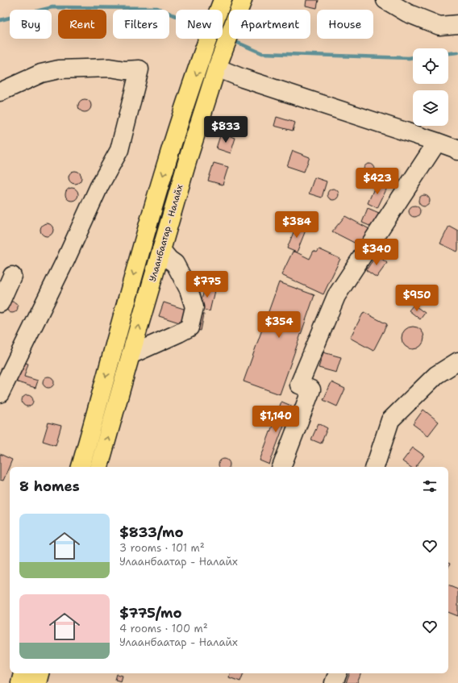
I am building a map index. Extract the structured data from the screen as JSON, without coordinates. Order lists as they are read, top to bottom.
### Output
{
  "streets": {
    "highway": ["Улаанбаатар - Налайх"]
  },
  "page": {
    "chip": [
      "Buy",
      "Rent",
      "Filters",
      "New",
      "Apartment",
      "House"
    ],
    "price": [
      "$833",
      "$423",
      "$384",
      "$340",
      "$775",
      "$950",
      "$354",
      "$1,140"
    ],
    "heading": "8 homes",
    "list": [
      {
        "name": "$833/mo",
        "note": "3 rooms · 101 m² · Улаанбаатар - Налайх"
      },
      {
        "name": "$775/mo",
        "note": "4 rooms · 100 m² · Улаанбаатар - Налайх"
      }
    ]
  }
}
